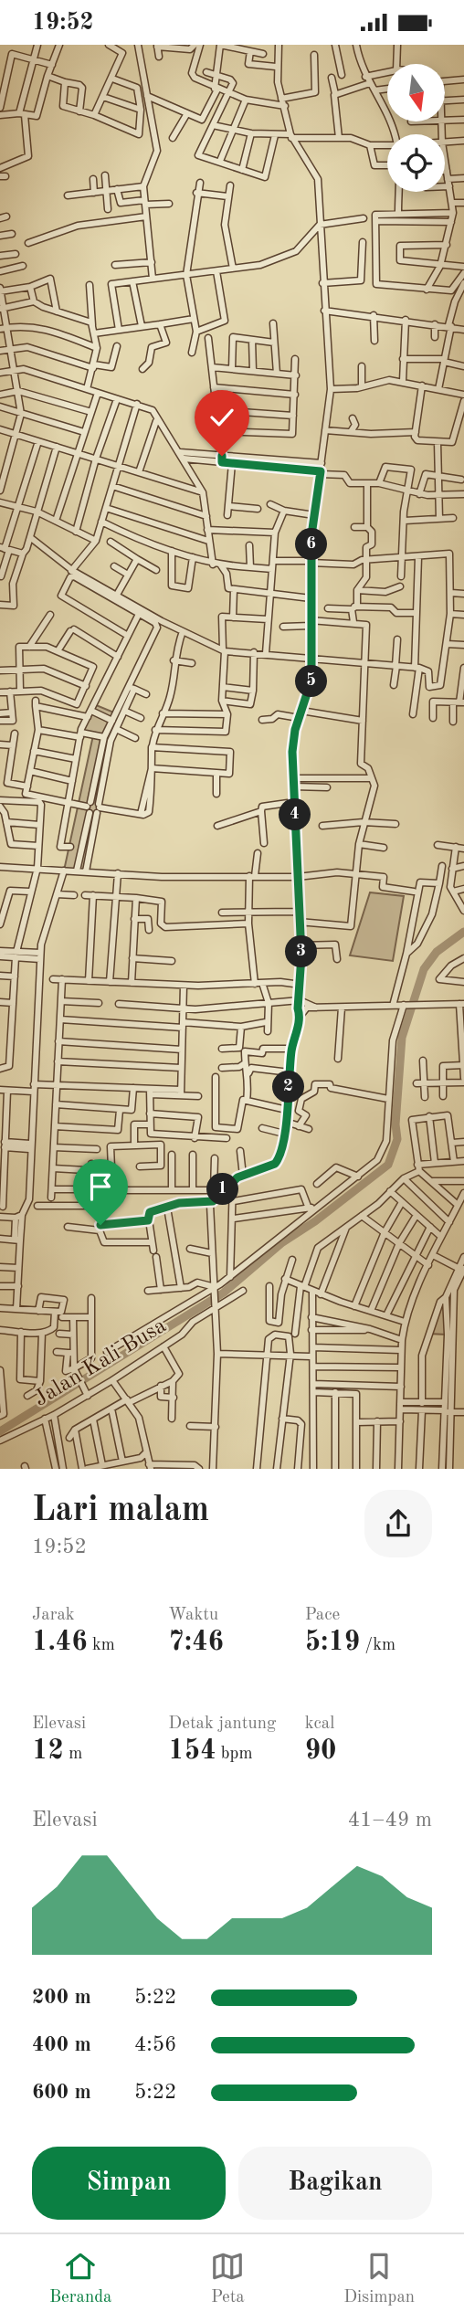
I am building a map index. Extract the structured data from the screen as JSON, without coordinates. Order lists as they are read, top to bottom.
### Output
{
  "streets": {
    "street": ["Jalan Kali Busa"]
  },
  "north": "bottom",
  "page": {
    "status": "19:52",
    "pins": [
      "6",
      "5",
      "4",
      "3",
      "2",
      "1"
    ],
    "heading": ["Lari malam", "19:52"],
    "stats": [
      ["Jarak", "1.46 km"],
      ["Waktu", "7:46"],
      ["Pace", "5:19 /km"],
      ["Elevasi", "12 m"],
      ["Detak jantung", "154 bpm"],
      ["kcal", "90"]
    ],
    "chart": ["Elevasi", "41–49 m"],
    "list": [
      {
        "name": "200 m",
        "note": "5:22"
      },
      {
        "name": "400 m",
        "note": "4:56"
      },
      {
        "name": "600 m",
        "note": "5:22"
      }
    ],
    "buttons": ["Simpan", "Bagikan"],
    "tabs": ["Beranda", "Peta", "Disimpan"]
  }
}
